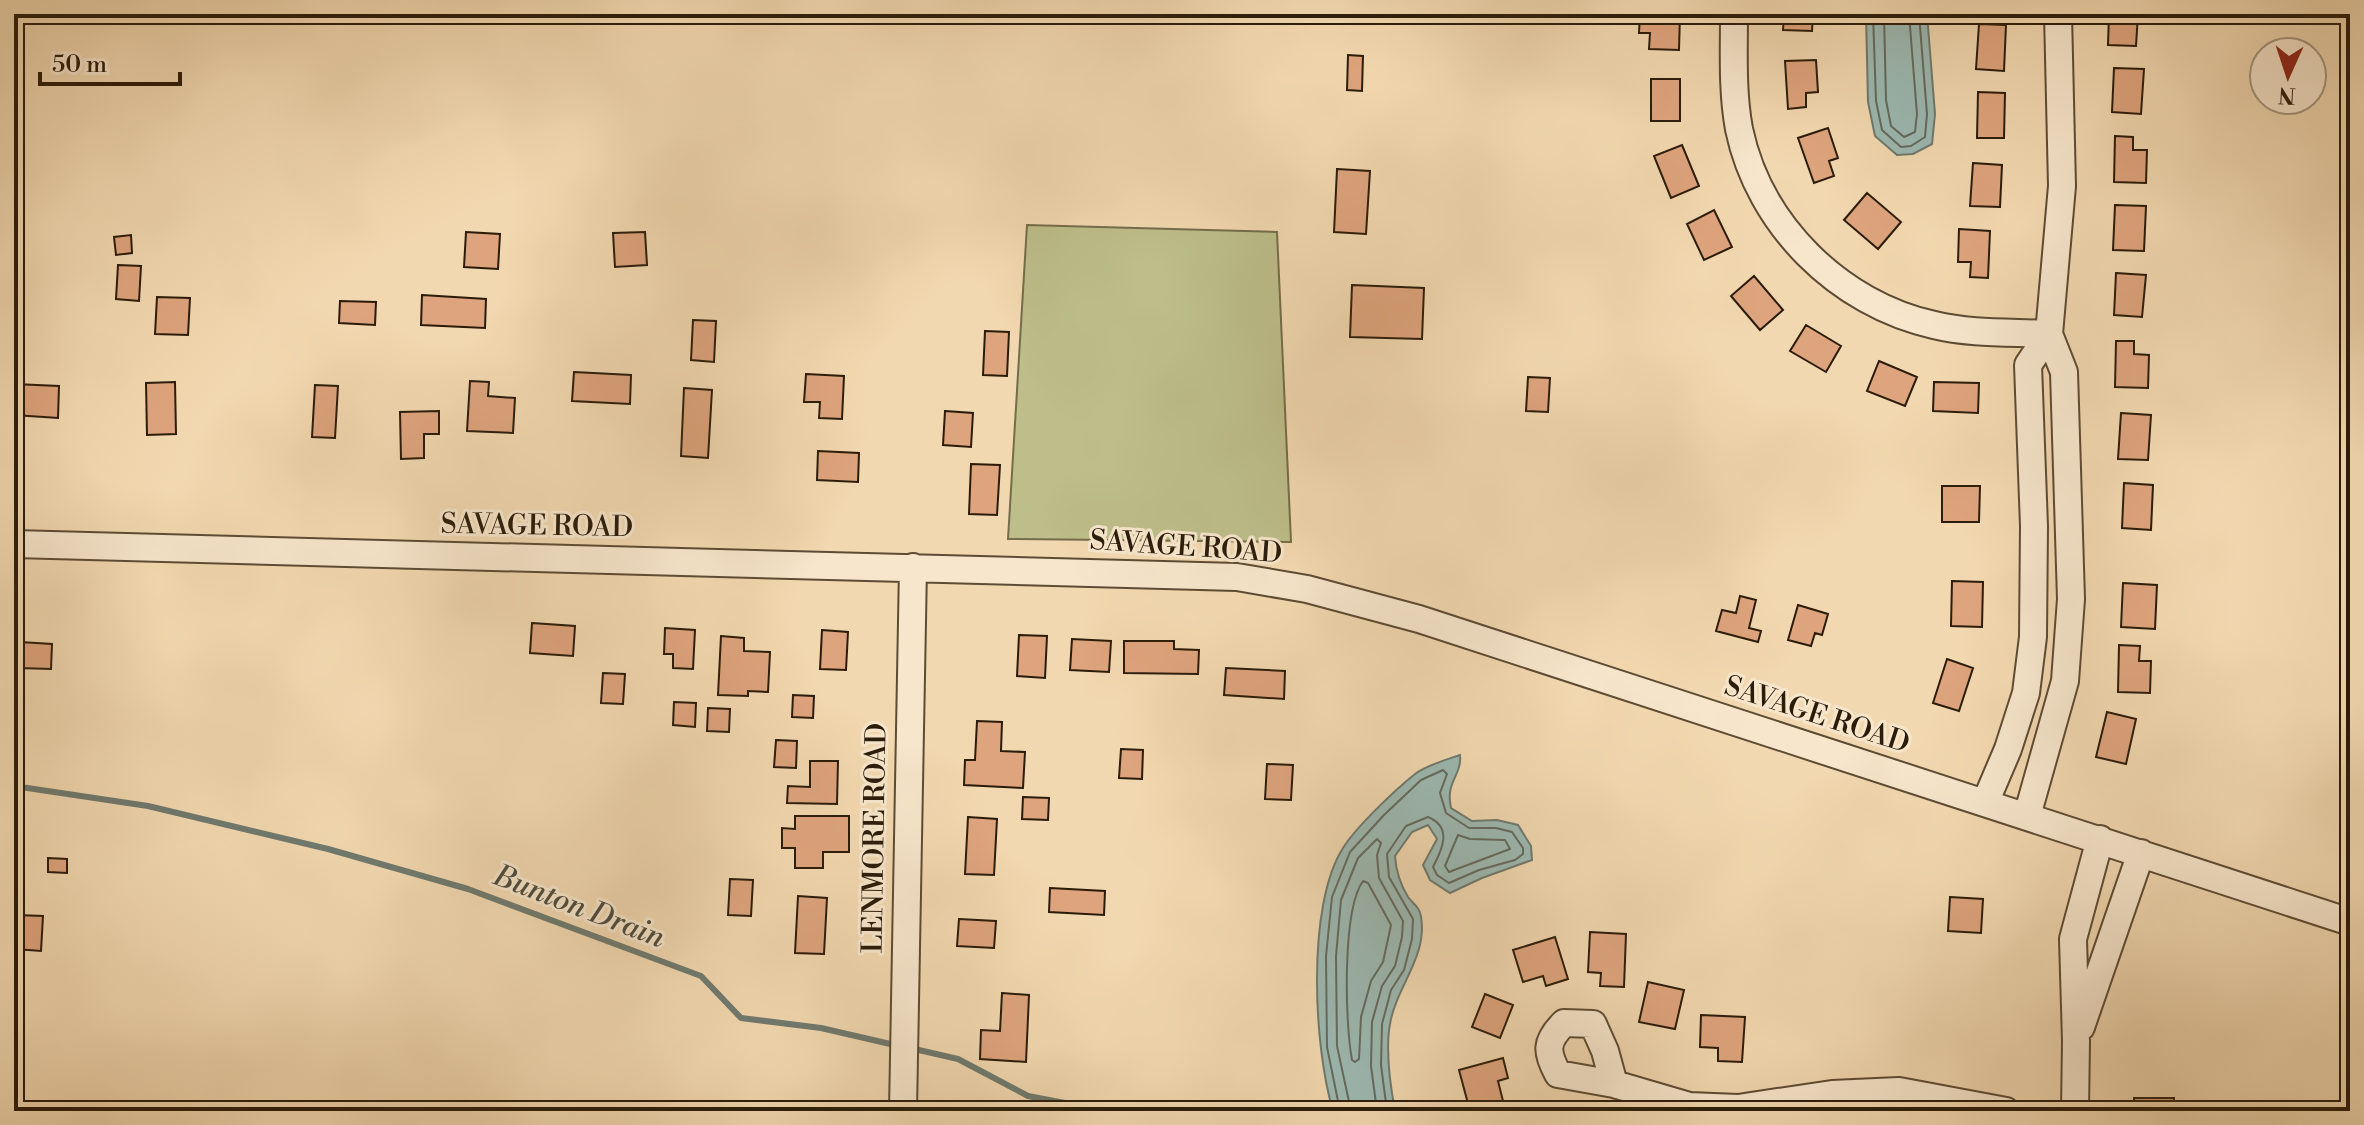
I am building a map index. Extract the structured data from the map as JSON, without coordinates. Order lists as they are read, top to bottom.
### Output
{
  "streets": {
    "street": ["SAVAGE ROAD", "LENMORE ROAD"]
  },
  "crossings": [
    ["SAVAGE ROAD", "LENMORE ROAD"]
  ],
  "water": ["Bunton Drain"],
  "scale_bar": "50 m",
  "north": "bottom"
}
